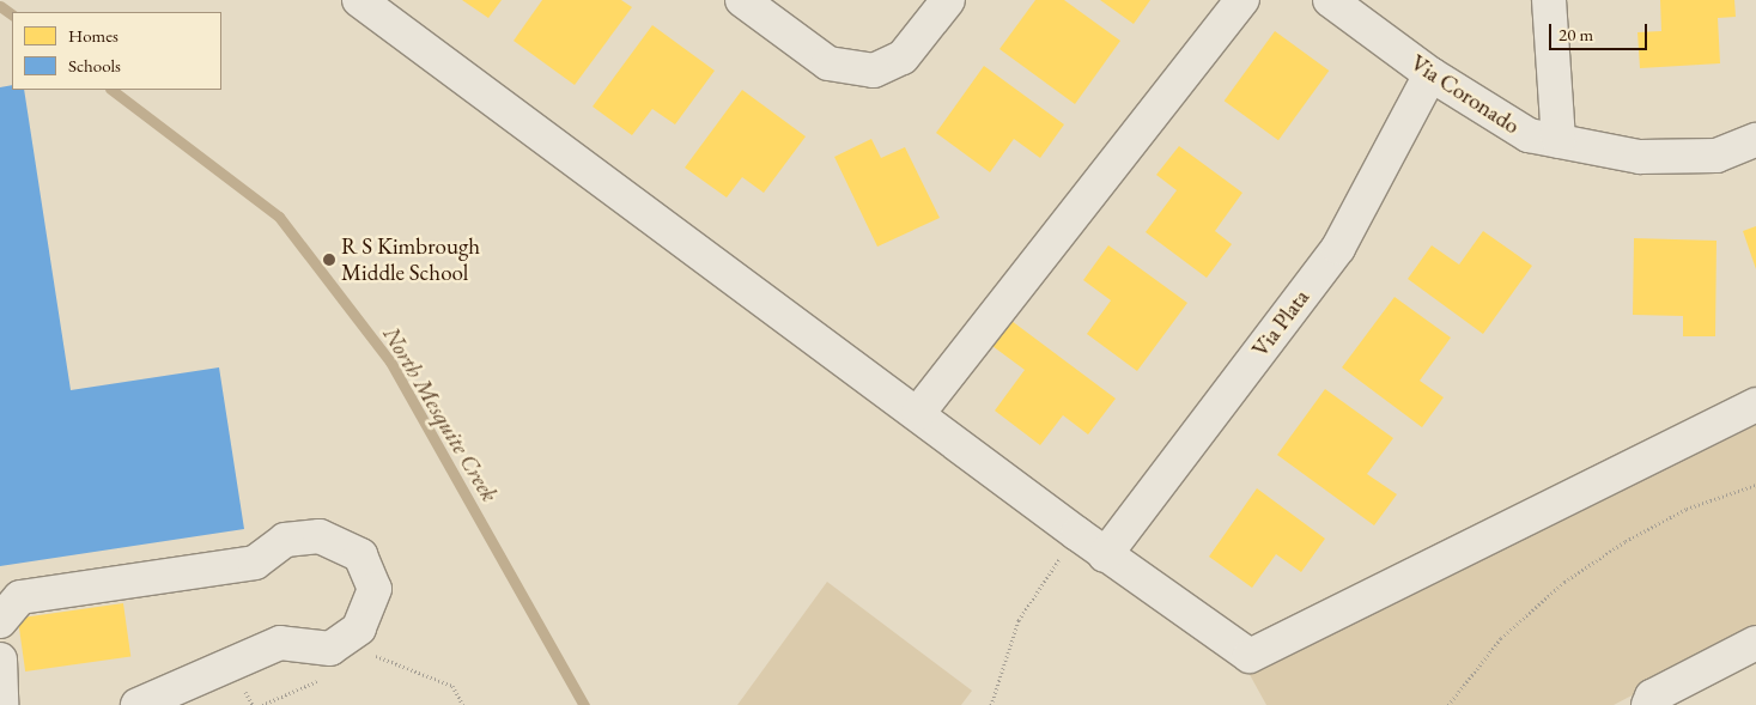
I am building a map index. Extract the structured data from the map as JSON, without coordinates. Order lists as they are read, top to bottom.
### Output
{
  "streets": {
    "street": ["Via Coronado", "Via Plata"]
  },
  "crossings": [
    ["Via Coronado", "Via Plata"]
  ],
  "water": ["North Mesquite Creek"],
  "places": ["R S Kimbrough Middle School"],
  "legend": ["Homes", "Schools"],
  "scale_bar": "20 m"
}
